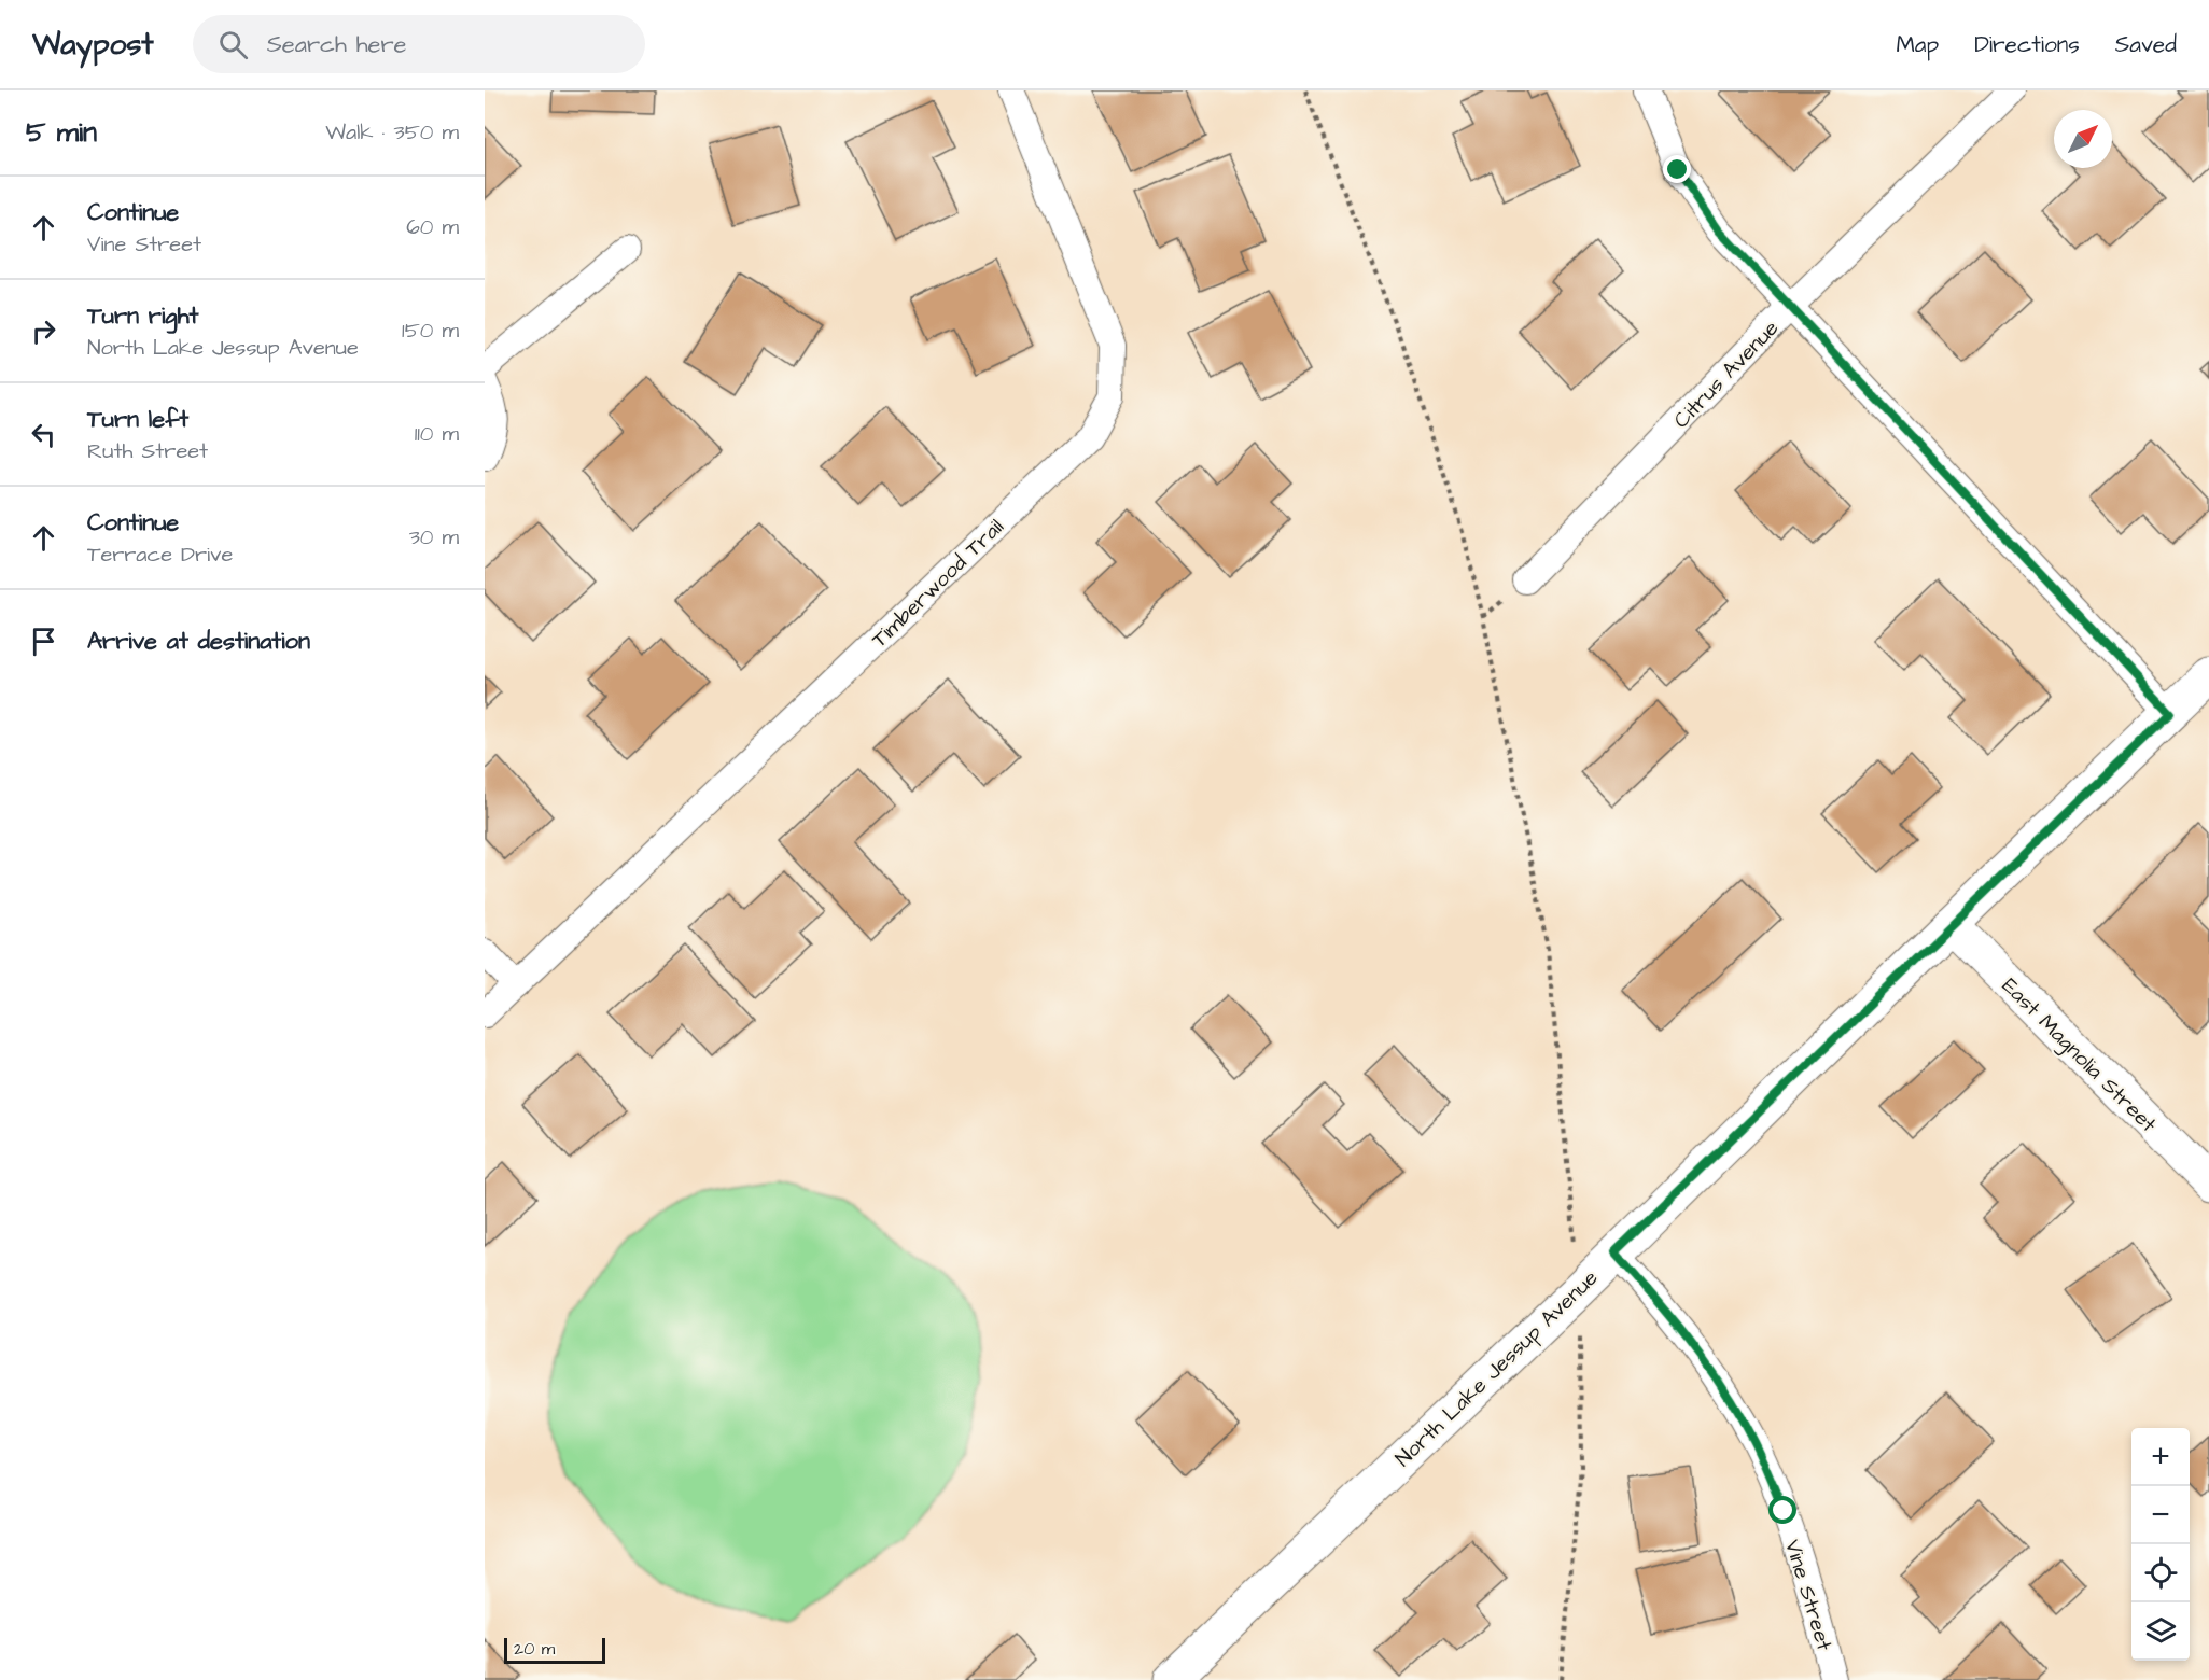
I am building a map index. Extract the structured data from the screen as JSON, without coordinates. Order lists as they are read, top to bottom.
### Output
{
  "streets": {
    "street": [
      "Citrus Avenue",
      "Timberwood Trail",
      "East Magnolia Street",
      "North Lake Jessup Avenue",
      "Vine Street"
    ]
  },
  "crossings": [
    ["East Magnolia Street", "North Lake Jessup Avenue"],
    ["North Lake Jessup Avenue", "Vine Street"]
  ],
  "scale_bar": "20 m",
  "north": "top right",
  "page": {
    "header": "Waypost",
    "search": "Search here",
    "nav": ["Map", "Directions", "Saved"],
    "heading": ["5 min", "Walk · 350 m"],
    "list": [
      ["Continue", "Vine Street", "60 m"],
      ["Turn right", "North Lake Jessup Avenue", "150 m"],
      ["Turn left", "Ruth Street", "110 m"],
      ["Continue", "Terrace Drive", "30 m"],
      "Arrive at destination"
    ],
    "map_buttons": ["+", "−"],
    "scale": "20 m"
  }
}
